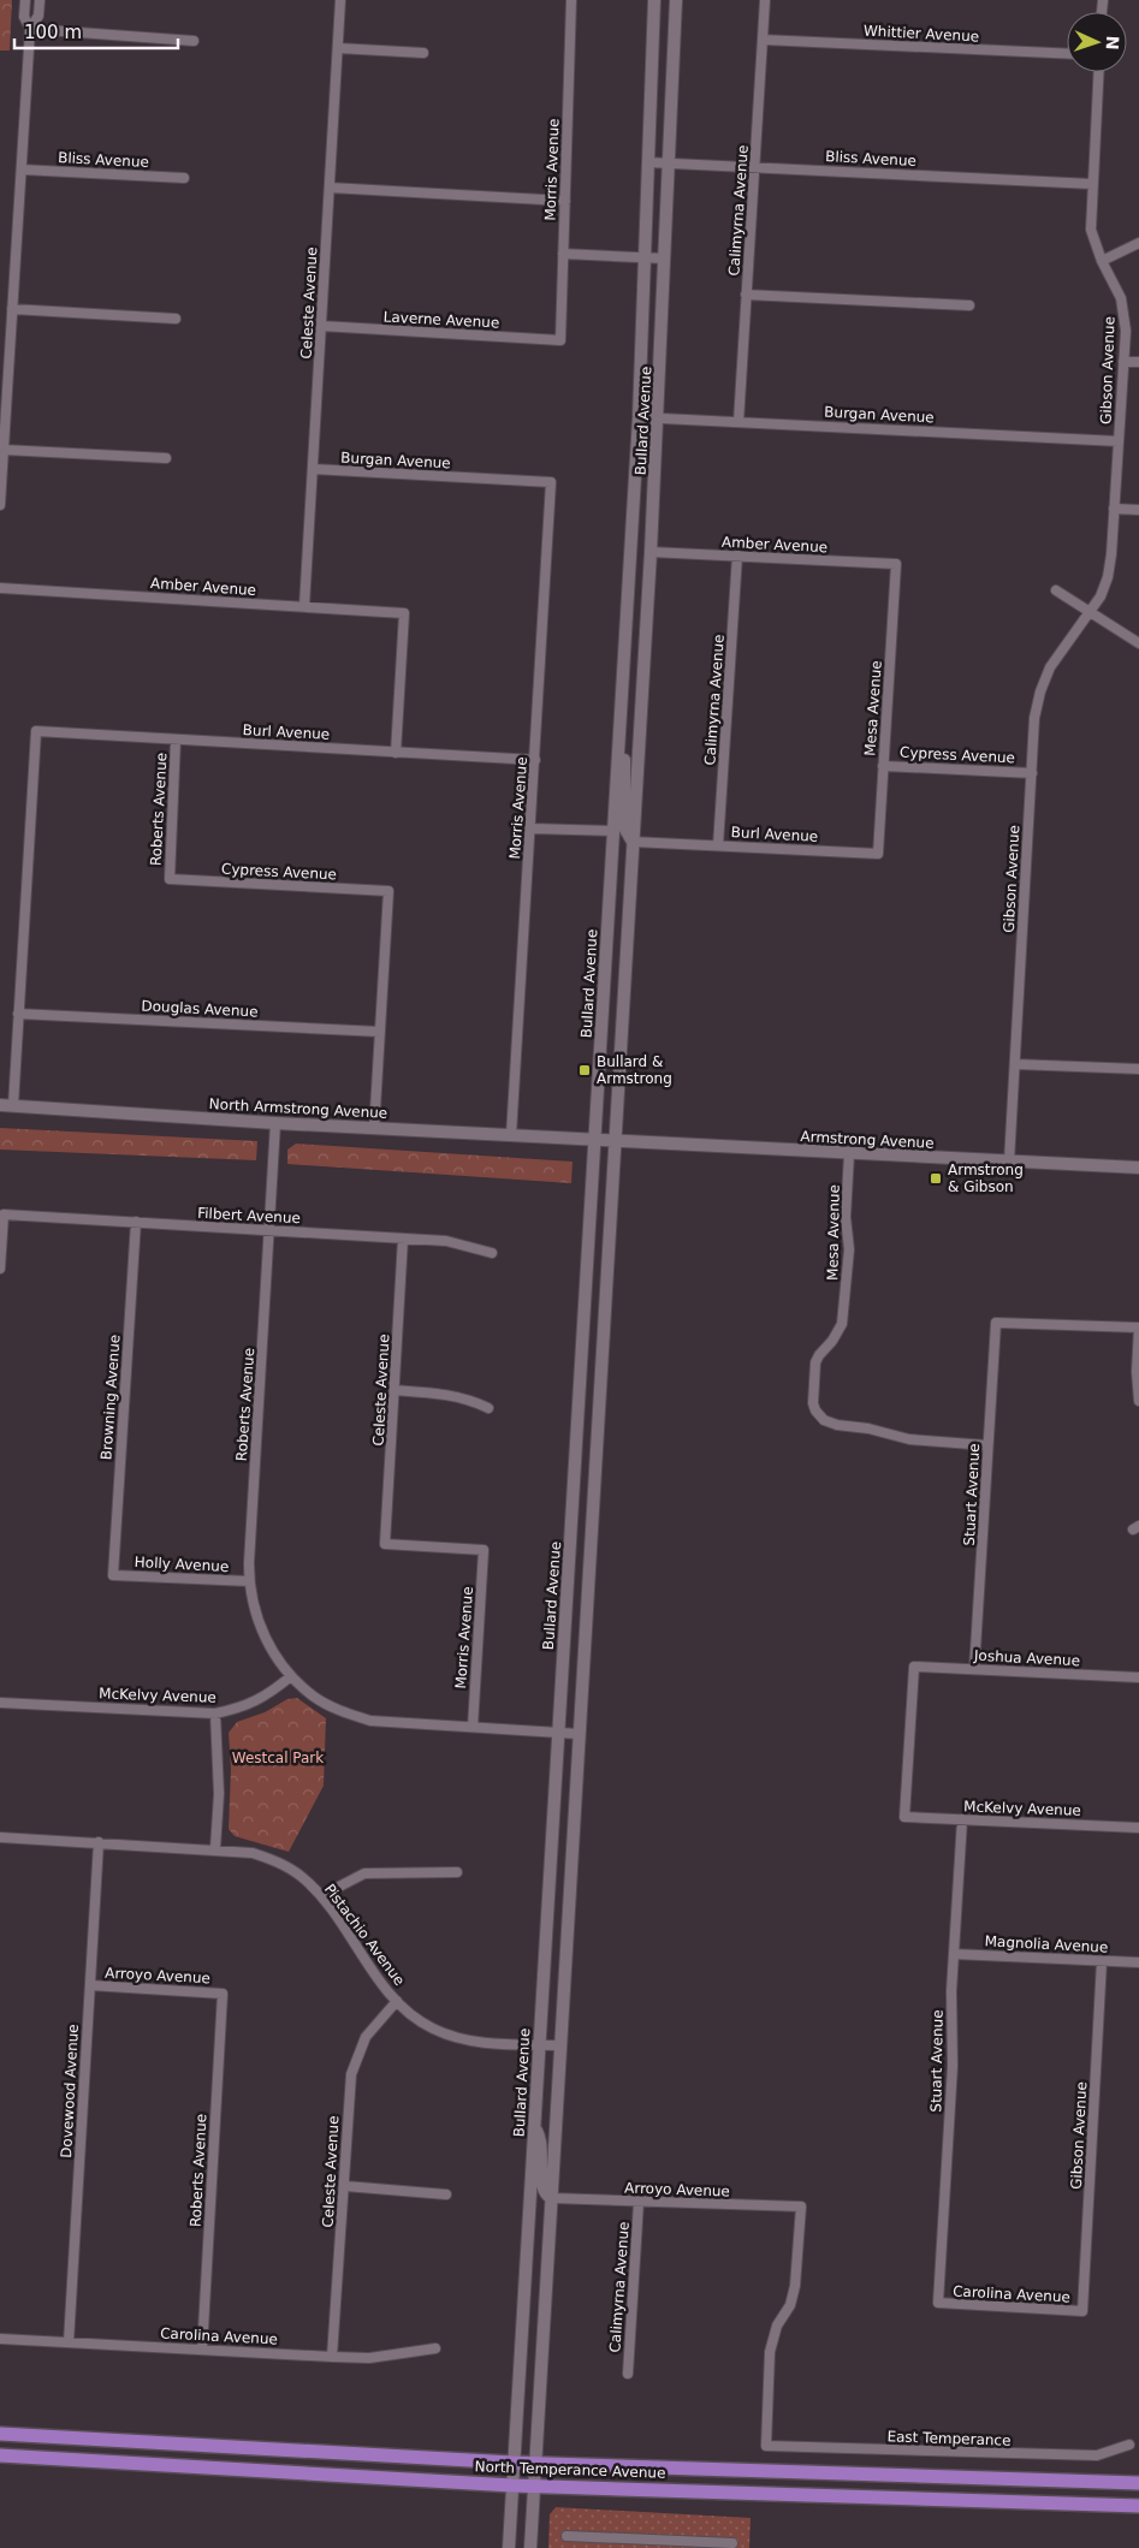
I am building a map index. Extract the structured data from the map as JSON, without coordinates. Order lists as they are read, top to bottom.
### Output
{
  "streets": {
    "main road": [
      "Bullard Avenue",
      "North Armstrong Avenue",
      "Armstrong Avenue",
      "North Temperance Avenue"
    ],
    "street": [
      "Whittier Avenue",
      "Bliss Avenue",
      "Morris Avenue",
      "Calimyrna Avenue",
      "Celeste Avenue",
      "Laverne Avenue",
      "Gibson Avenue",
      "Burgan Avenue",
      "Amber Avenue",
      "Mesa Avenue",
      "Burl Avenue",
      "Cypress Avenue",
      "Roberts Avenue",
      "Douglas Avenue",
      "Filbert Avenue",
      "Browning Avenue",
      "Stuart Avenue",
      "Holly Avenue",
      "Joshua Avenue",
      "McKelvy Avenue",
      "Pistachio Avenue",
      "Magnolia Avenue",
      "Arroyo Avenue",
      "Dovewood Avenue",
      "Carolina Avenue",
      "East Temperance"
    ]
  },
  "crossings": [
    ["Whittier Avenue", "Calimyrna Avenue"],
    ["Bliss Avenue", "Calimyrna Avenue"],
    ["Bliss Avenue", "Gibson Avenue"],
    ["Bliss Avenue", "Bullard Avenue"],
    ["Morris Avenue", "Celeste Avenue"],
    ["Morris Avenue", "Laverne Avenue"],
    ["Morris Avenue", "Burgan Avenue"],
    ["Morris Avenue", "Burl Avenue"],
    ["Morris Avenue", "North Armstrong Avenue"],
    ["Calimyrna Avenue", "Burgan Avenue"],
    ["Calimyrna Avenue", "Amber Avenue"],
    ["Calimyrna Avenue", "Burl Avenue"],
    ["Calimyrna Avenue", "Arroyo Avenue"],
    ["Celeste Avenue", "Laverne Avenue"],
    ["Celeste Avenue", "Burgan Avenue"],
    ["Celeste Avenue", "Amber Avenue"],
    ["Celeste Avenue", "Filbert Avenue"],
    ["Celeste Avenue", "Pistachio Avenue"],
    ["Celeste Avenue", "Carolina Avenue"],
    ["Gibson Avenue", "Burgan Avenue"],
    ["Gibson Avenue", "Cypress Avenue"],
    ["Gibson Avenue", "Armstrong Avenue"],
    ["Gibson Avenue", "Magnolia Avenue"],
    ["Gibson Avenue", "Carolina Avenue"],
    ["Burgan Avenue", "Bullard Avenue"],
    ["Bullard Avenue", "Amber Avenue"],
    ["Bullard Avenue", "Burl Avenue"],
    ["Bullard Avenue", "North Armstrong Avenue"],
    ["Bullard Avenue", "Armstrong Avenue"],
    ["Bullard Avenue", "Pistachio Avenue"],
    ["Bullard Avenue", "Arroyo Avenue"],
    ["Bullard Avenue", "North Temperance Avenue"],
    ["Amber Avenue", "Mesa Avenue"],
    ["Amber Avenue", "Burl Avenue"],
    ["Mesa Avenue", "Burl Avenue"],
    ["Mesa Avenue", "Cypress Avenue"],
    ["Mesa Avenue", "Armstrong Avenue"],
    ["Mesa Avenue", "Stuart Avenue"],
    ["Burl Avenue", "Roberts Avenue"],
    ["Burl Avenue", "Douglas Avenue"],
    ["Cypress Avenue", "Roberts Avenue"],
    ["Cypress Avenue", "Douglas Avenue"],
    ["Roberts Avenue", "North Armstrong Avenue"],
    ["Roberts Avenue", "Filbert Avenue"],
    ["Roberts Avenue", "Holly Avenue"],
    ["Roberts Avenue", "McKelvy Avenue"],
    ["Roberts Avenue", "Arroyo Avenue"],
    ["Roberts Avenue", "Carolina Avenue"],
    ["North Armstrong Avenue", "Armstrong Avenue"],
    ["Filbert Avenue", "Browning Avenue"],
    ["Browning Avenue", "Holly Avenue"],
    ["Stuart Avenue", "Joshua Avenue"],
    ["Stuart Avenue", "McKelvy Avenue"],
    ["Stuart Avenue", "Magnolia Avenue"],
    ["Stuart Avenue", "Carolina Avenue"],
    ["Joshua Avenue", "McKelvy Avenue"],
    ["Pistachio Avenue", "Dovewood Avenue"],
    ["Arroyo Avenue", "Dovewood Avenue"],
    ["Arroyo Avenue", "East Temperance"],
    ["Dovewood Avenue", "Carolina Avenue"]
  ],
  "parks": ["Westcal Park"],
  "places": {
    "transit": ["Bullard & Armstrong", "Armstrong & Gibson"]
  },
  "scale_bar": "100 m",
  "north": "right"
}
